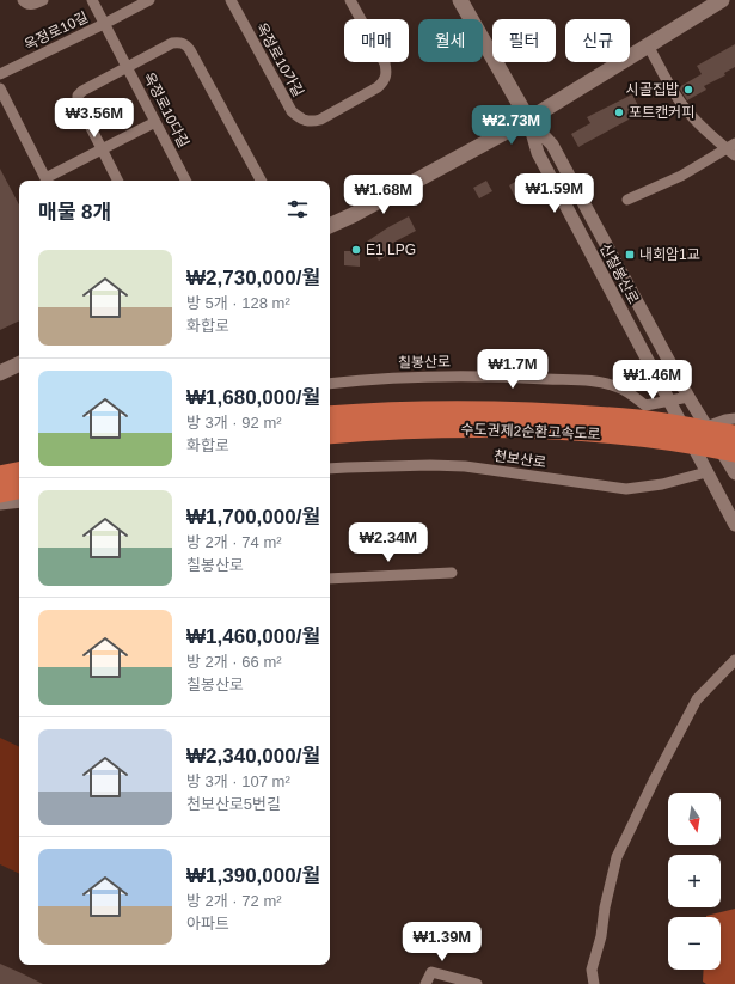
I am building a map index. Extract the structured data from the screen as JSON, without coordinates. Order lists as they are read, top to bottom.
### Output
{
  "streets": {
    "highway": ["수도권제2순환고속도로"],
    "street": [
      "옥정로10길",
      "옥정로10가길",
      "옥정로10다길",
      "신칠봉산로",
      "칠봉산로",
      "천보산로"
    ]
  },
  "crossings": [
    ["옥정로10길", "옥정로10다길"],
    ["신칠봉산로", "칠봉산로"],
    ["신칠봉산로", "천보산로"]
  ],
  "places": {
    "other": ["시골집밥", "포트캔커피", "E1 LPG"],
    "transit": ["내회암1교"]
  },
  "north": "bottom",
  "page": {
    "chip": [
      "매매",
      "월세",
      "필터",
      "신규"
    ],
    "price": [
      "₩3.56M",
      "₩2.73M",
      "₩1.59M",
      "₩1.68M",
      "₩1.7M",
      "₩1.46M",
      "₩2.34M",
      "₩1.39M"
    ],
    "heading": "매물 8개",
    "list": [
      {
        "name": "₩2,730,000/월",
        "note": "방 5개 · 128 m² · 화합로"
      },
      {
        "name": "₩1,680,000/월",
        "note": "방 3개 · 92 m² · 화합로"
      },
      {
        "name": "₩1,700,000/월",
        "note": "방 2개 · 74 m² · 칠봉산로"
      },
      {
        "name": "₩1,460,000/월",
        "note": "방 2개 · 66 m² · 칠봉산로"
      },
      {
        "name": "₩2,340,000/월",
        "note": "방 3개 · 107 m² · 천보산로5번길"
      },
      {
        "name": "₩1,390,000/월",
        "note": "방 2개 · 72 m² · 아파트"
      }
    ],
    "map_buttons": ["+", "−"]
  }
}
